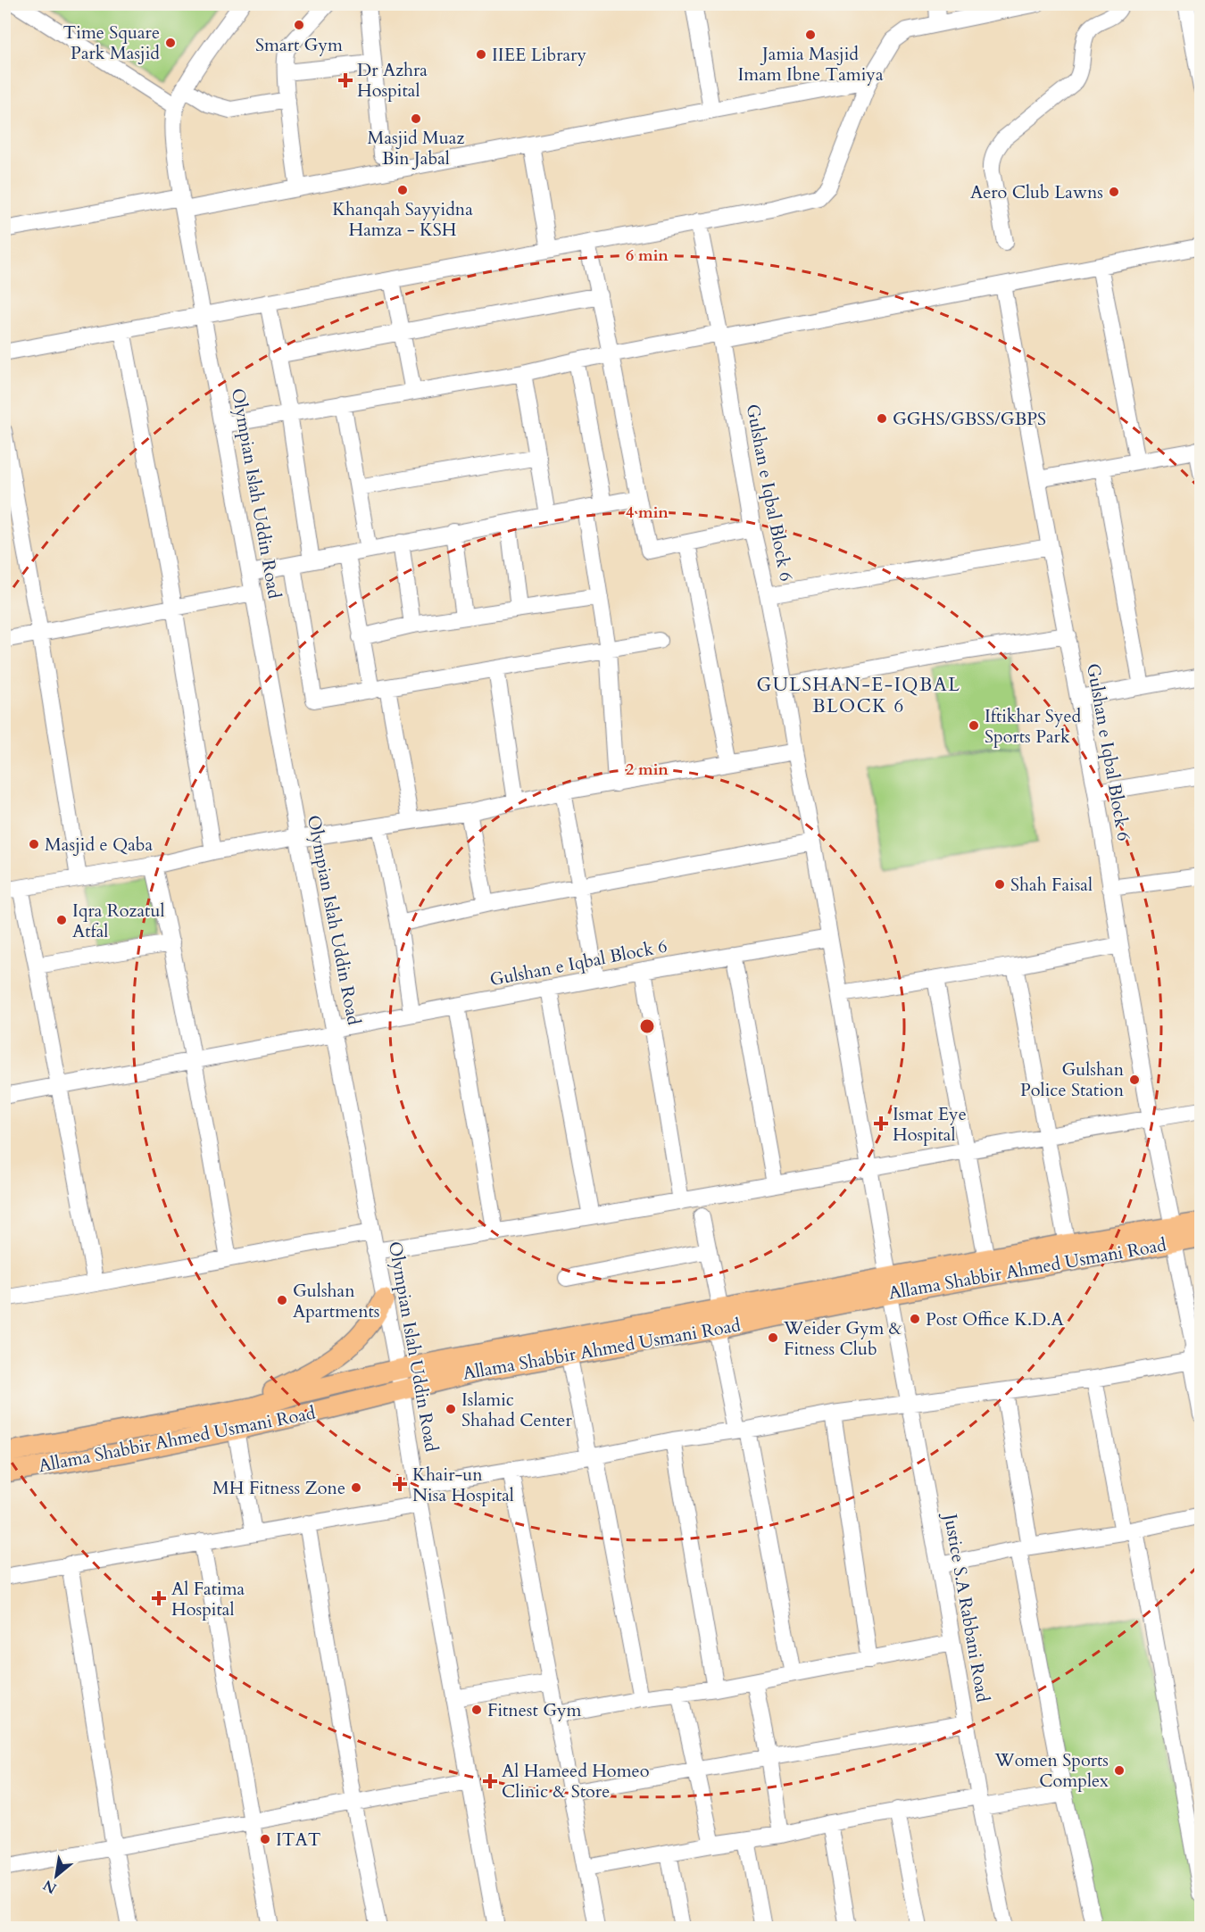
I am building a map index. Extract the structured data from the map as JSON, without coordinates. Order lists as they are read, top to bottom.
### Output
{
  "streets": {
    "main road": ["Allama Shabbir Ahmed Usmani Road"],
    "street": ["Gulshan e Iqbal Block 6", "Olympian Islah Uddin Road", "Justice S.A Rabbani Road"]
  },
  "crossings": [
    ["Gulshan e Iqbal Block 6", "Olympian Islah Uddin Road"],
    ["Gulshan e Iqbal Block 6", "Allama Shabbir Ahmed Usmani Road"],
    ["Gulshan e Iqbal Block 6", "Justice S.A Rabbani Road"],
    ["Olympian Islah Uddin Road", "Allama Shabbir Ahmed Usmani Road"],
    ["Allama Shabbir Ahmed Usmani Road", "Justice S.A Rabbani Road"]
  ],
  "districts": ["GULSHAN-E-IQBAL BLOCK 6"],
  "places": {
    "other": [
      "Smart Gym",
      "Jamia Masjid Imam Ibne Tamiya",
      "Time Square Park Masjid",
      "IIEE Library",
      "Masjid Muaz Bin Jabal",
      "Khanqah Sayyidna Hamza - KSH",
      "Aero Club Lawns",
      "GGHS/GBSS/GBPS",
      "Iftikhar Syed Sports Park",
      "Masjid e Qaba",
      "Shah Faisal",
      "Iqra Rozatul Atfal",
      "Gulshan Police Station",
      "Gulshan Apartments",
      "Post Office K.D.A",
      "Weider Gym & Fitness Club",
      "Islamic Shahad Center",
      "MH Fitness Zone",
      "Fitnest Gym",
      "Women Sports Complex",
      "ITAT"
    ],
    "health": [
      "Dr Azhra Hospital",
      "Ismat Eye Hospital",
      "Khair-un Nisa Hospital",
      "Al Fatima Hospital",
      "Al Hameed Homeo Clinic & Store"
    ]
  },
  "north": "bottom left",
  "rings": ["6 min", "4 min", "2 min"]
}
